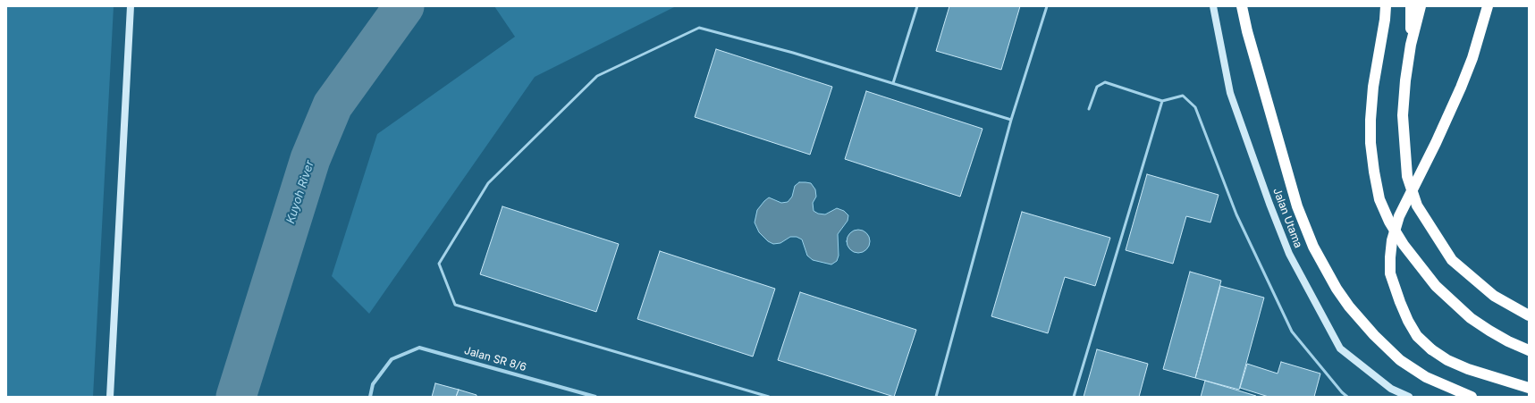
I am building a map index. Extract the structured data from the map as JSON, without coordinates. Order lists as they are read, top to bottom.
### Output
{
  "streets": {
    "street": ["Jalan Utama", "Jalan SR 8/6"]
  },
  "water": ["Kuyoh River"]
}
